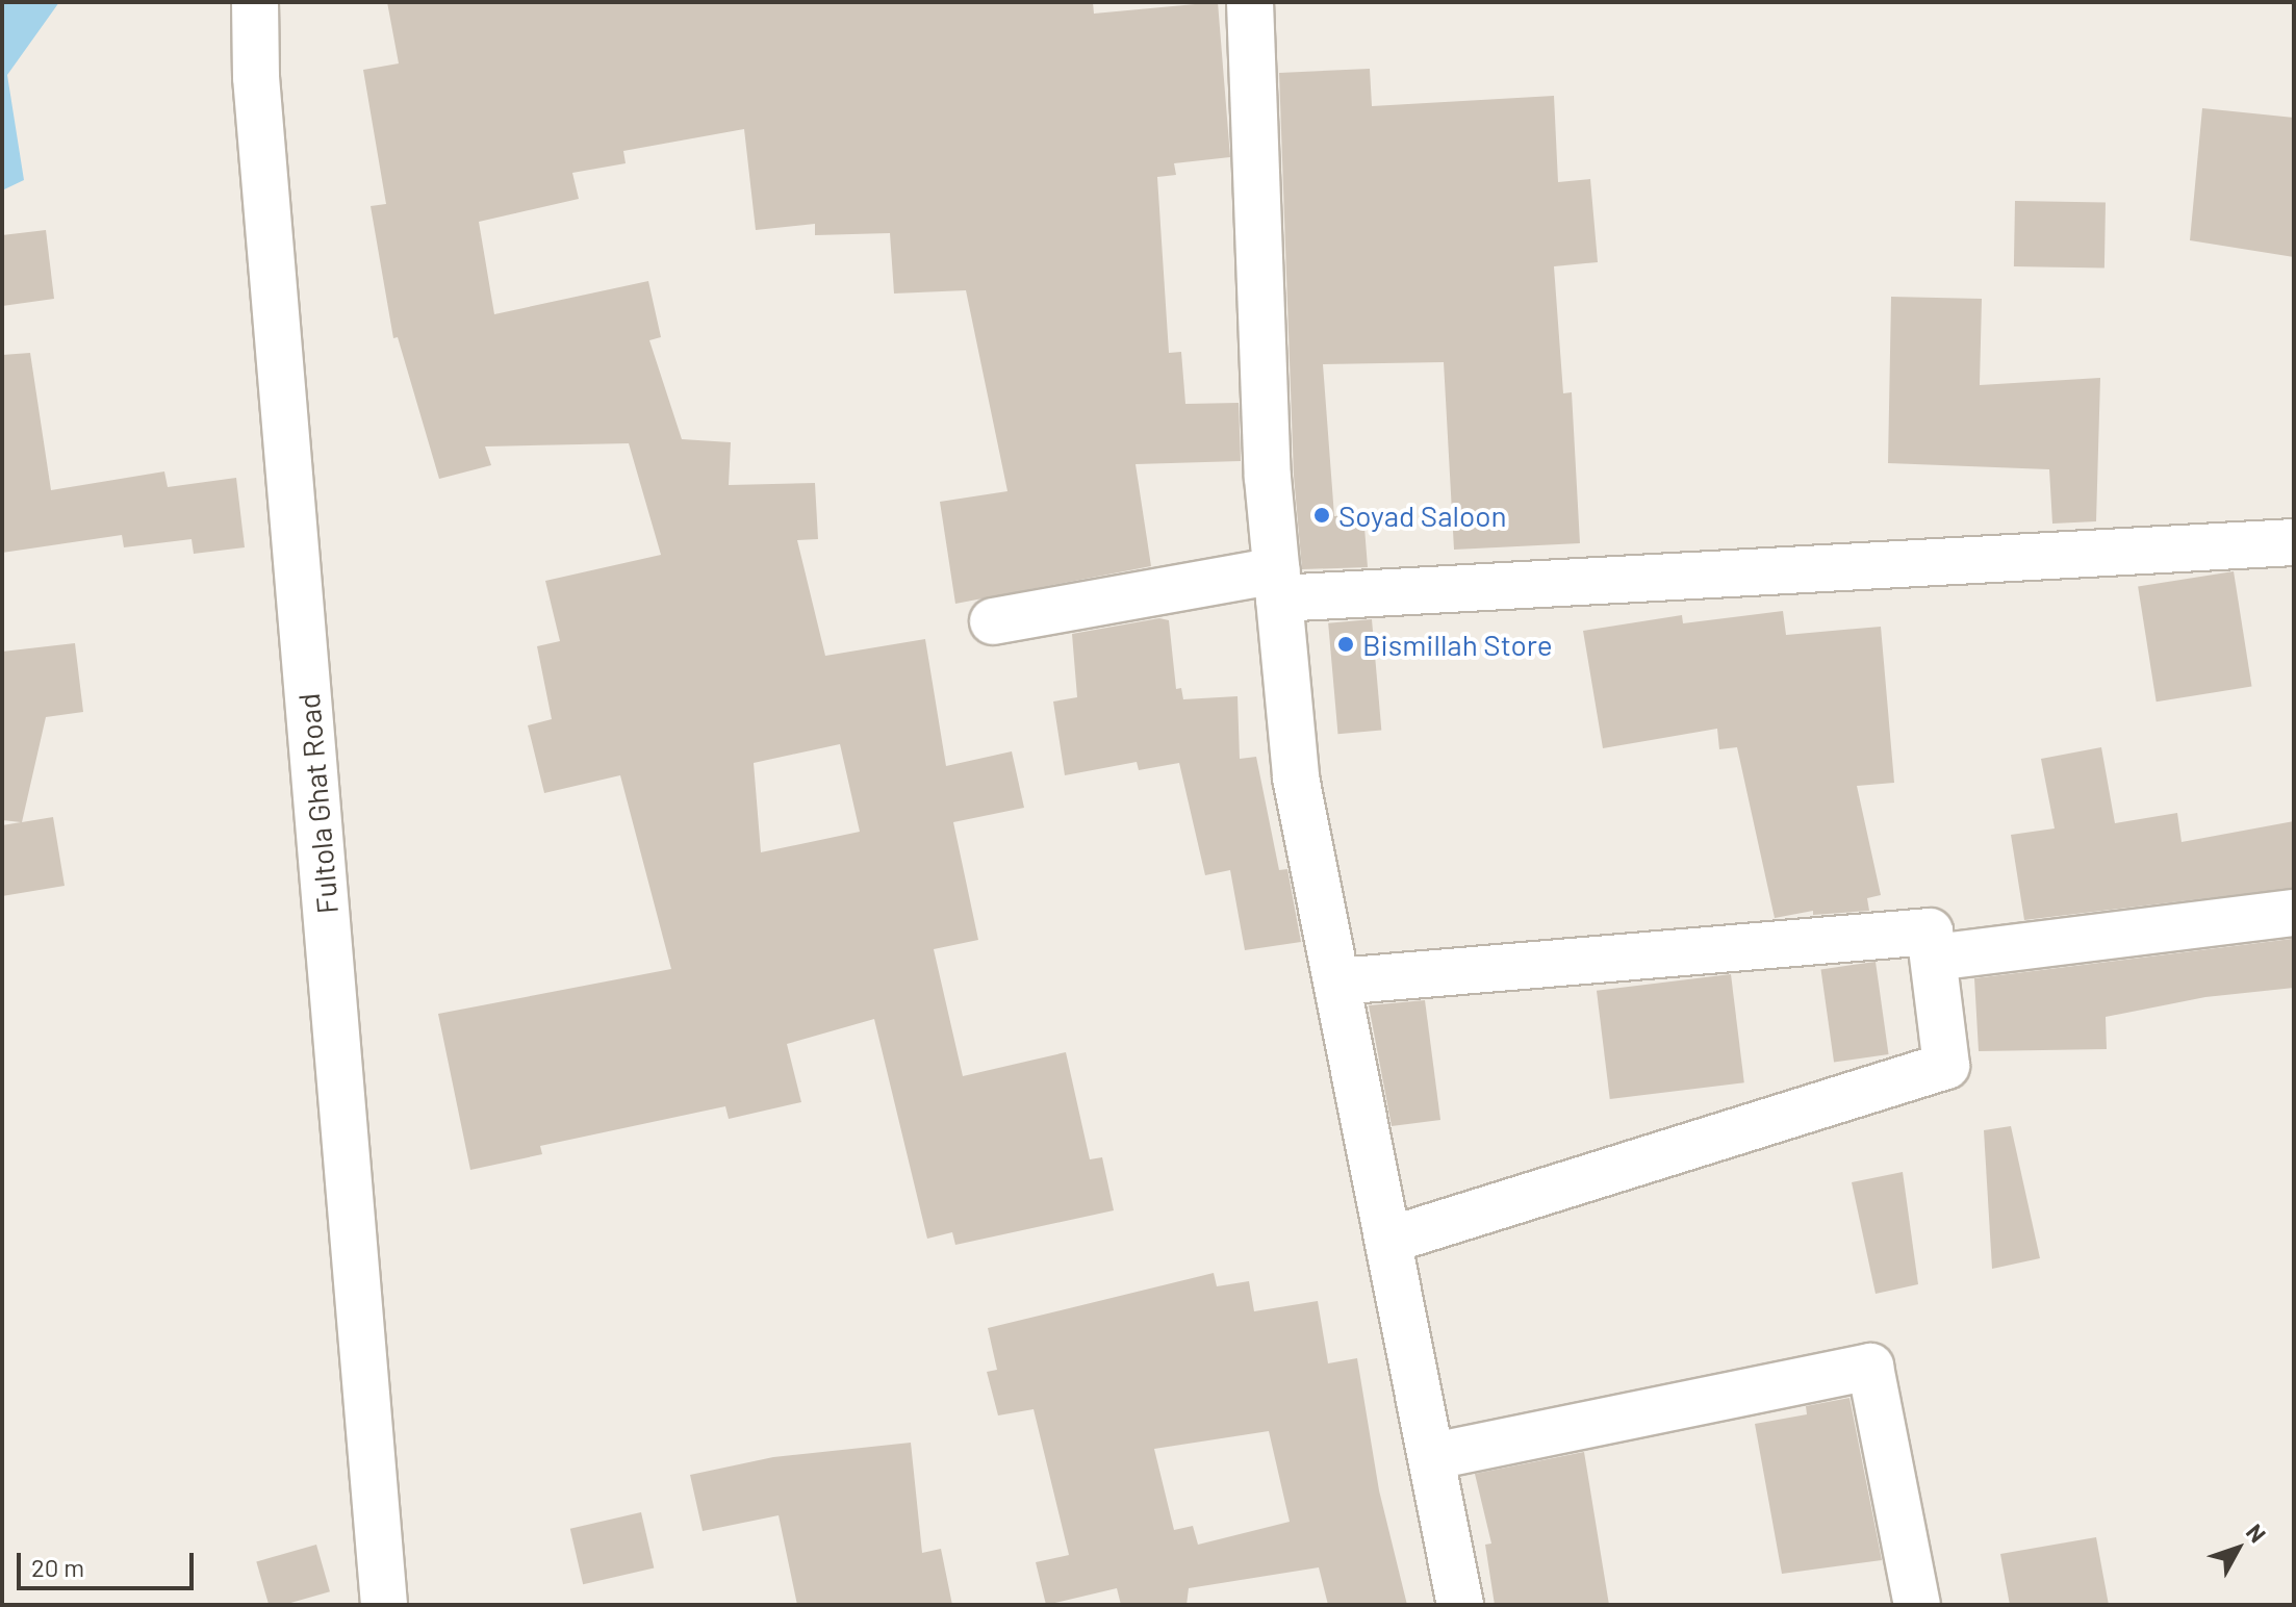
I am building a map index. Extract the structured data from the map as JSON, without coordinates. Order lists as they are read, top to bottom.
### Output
{
  "streets": {
    "street": ["Fultola Ghat Road"]
  },
  "places": ["Soyad Saloon", "Bismillah Store"],
  "scale_bar": "20 m",
  "north": "top right"
}
